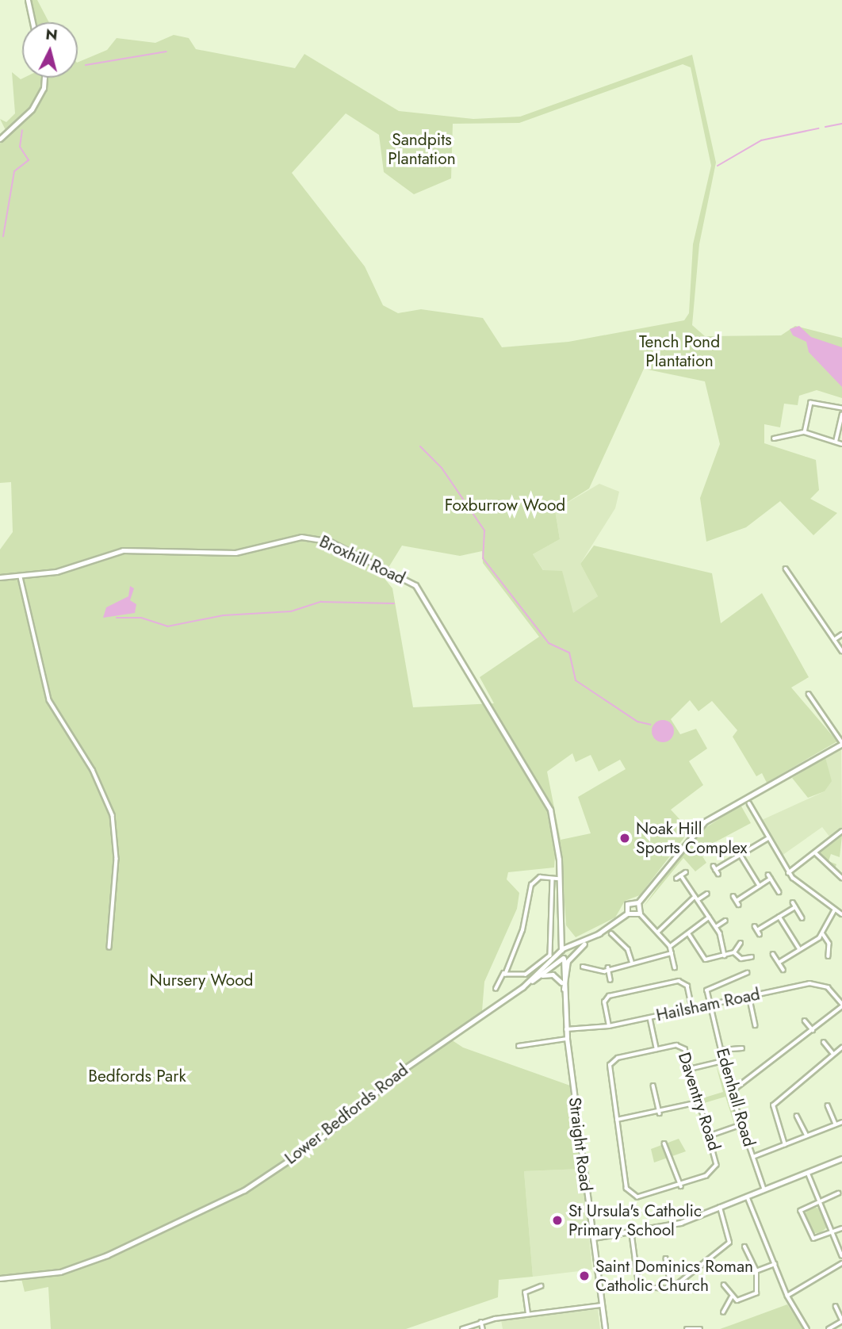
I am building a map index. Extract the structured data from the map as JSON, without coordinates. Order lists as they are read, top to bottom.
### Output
{
  "streets": {
    "street": [
      "Broxhill Road",
      "Hailsham Road",
      "Edenhall Road",
      "Daventry Road",
      "Lower Bedfords Road",
      "Straight Road"
    ]
  },
  "crossings": [
    ["Broxhill Road", "Lower Bedfords Road"],
    ["Broxhill Road", "Straight Road"],
    ["Hailsham Road", "Edenhall Road"],
    ["Hailsham Road", "Straight Road"],
    ["Lower Bedfords Road", "Straight Road"]
  ],
  "parks": [
    "Sandpits Plantation",
    "Tench Pond Plantation",
    "Foxburrow Wood",
    "Nursery Wood",
    "Bedfords Park"
  ],
  "places": ["Noak Hill Sports Complex", "St Ursula's Catholic Primary School", "Saint Dominics Roman Catholic Church"],
  "north": "top"
}
